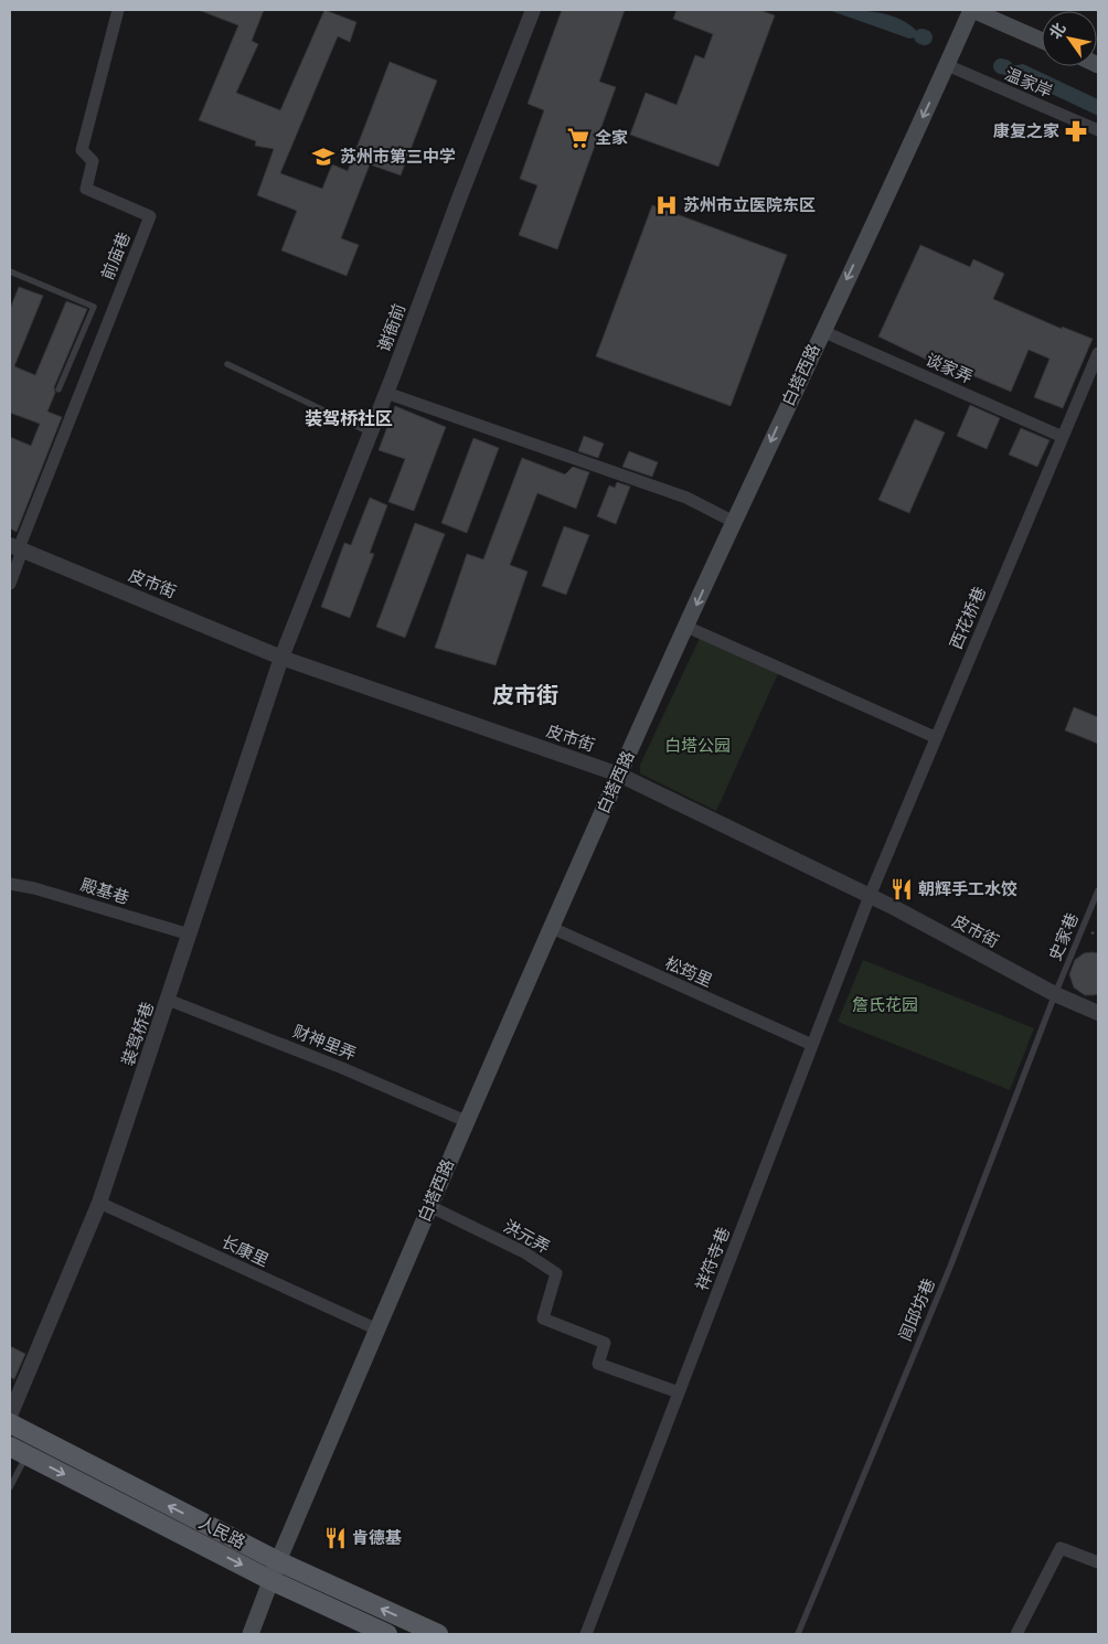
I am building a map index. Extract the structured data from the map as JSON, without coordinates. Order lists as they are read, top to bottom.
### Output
{
  "streets": {
    "main road": ["白塔西路", "人民路"],
    "street": [
      "温家岸",
      "前庙巷",
      "谢衙前",
      "谈家弄",
      "皮市街",
      "西花桥巷",
      "殿基巷",
      "松筠里",
      "装驾桥巷",
      "财神里弄",
      "洪元弄",
      "长康里",
      "祥符寺巷"
    ],
    "lane": ["史家巷", "闾邱坊巷"]
  },
  "crossings": [
    ["温家岸", "白塔西路"],
    ["前庙巷", "皮市街"],
    ["谢衙前", "皮市街"],
    ["谢衙前", "装驾桥巷"],
    ["谈家弄", "白塔西路"],
    ["谈家弄", "西花桥巷"],
    ["白塔西路", "皮市街"],
    ["白塔西路", "松筠里"],
    ["白塔西路", "财神里弄"],
    ["白塔西路", "洪元弄"],
    ["白塔西路", "长康里"],
    ["白塔西路", "人民路"],
    ["皮市街", "西花桥巷"],
    ["皮市街", "史家巷"],
    ["皮市街", "装驾桥巷"],
    ["皮市街", "祥符寺巷"],
    ["皮市街", "闾邱坊巷"],
    ["西花桥巷", "祥符寺巷"],
    ["殿基巷", "装驾桥巷"],
    ["史家巷", "闾邱坊巷"],
    ["松筠里", "祥符寺巷"],
    ["装驾桥巷", "财神里弄"],
    ["装驾桥巷", "长康里"],
    ["洪元弄", "祥符寺巷"]
  ],
  "districts": ["装驾桥社区", "皮市街"],
  "parks": ["白塔公园", "詹氏花园"],
  "places": {
    "pharmacy": ["康复之家"],
    "supermarket": ["全家"],
    "school or university": ["苏州市第三中学"],
    "hospital": ["苏州市立医院东区"],
    "restaurant": ["朝辉手工水饺", "肯德基"]
  },
  "north": "top left"
}
